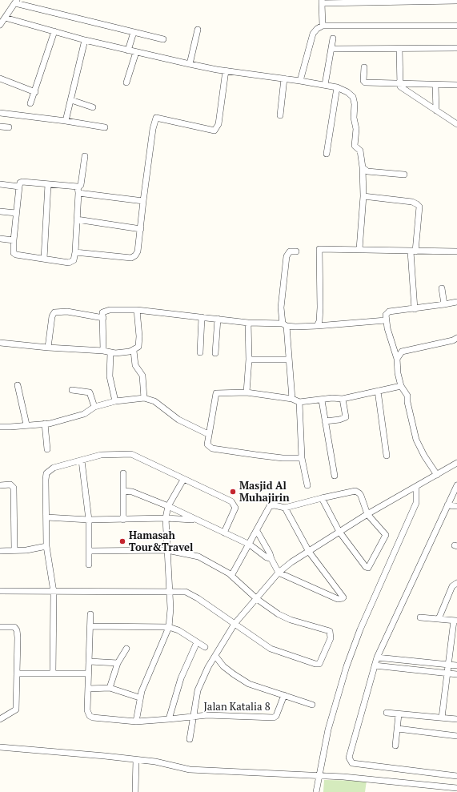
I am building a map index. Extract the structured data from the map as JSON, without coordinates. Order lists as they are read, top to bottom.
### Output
{
  "streets": {
    "street": ["Jalan Katalia 8"]
  },
  "places": ["Masjid Al Muhajirin", "Hamasah Tour&Travel"]
}
